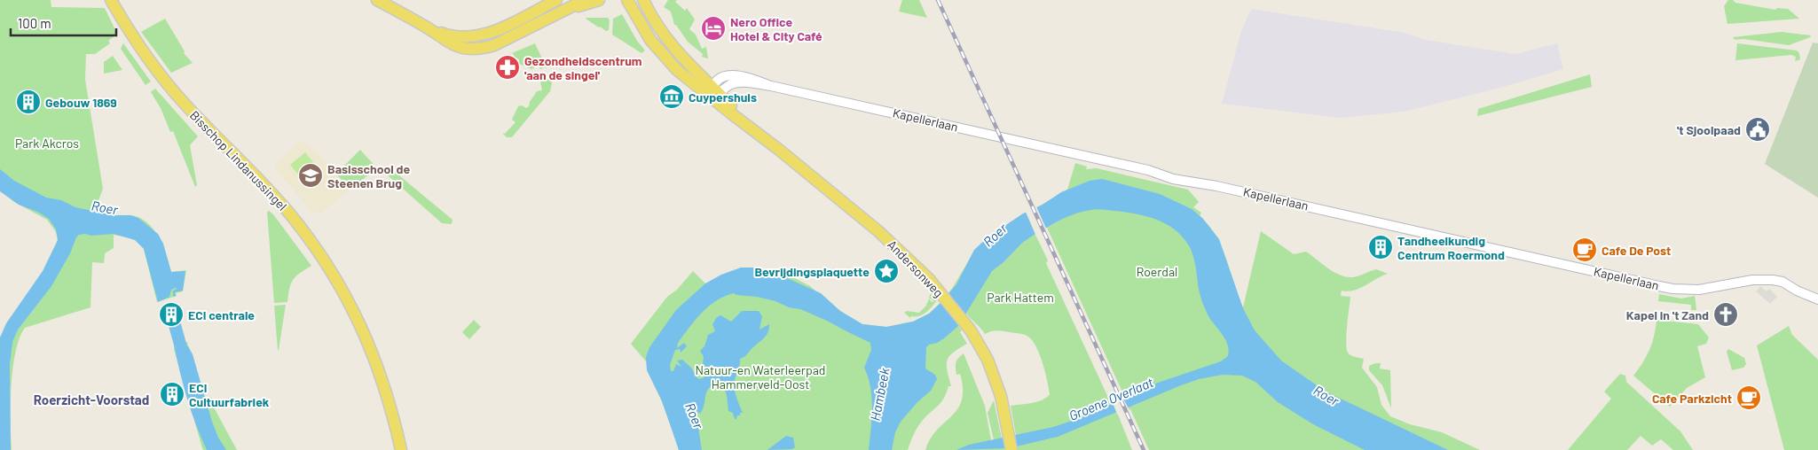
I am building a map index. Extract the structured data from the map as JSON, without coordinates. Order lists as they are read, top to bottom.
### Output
{
  "streets": {
    "main road": ["Bisschop Lindanussingel", "Andersonweg"],
    "street": ["Kapellerlaan"]
  },
  "crossings": [
    ["Kapellerlaan", "Andersonweg"]
  ],
  "districts": ["Roerzicht-Voorstad"],
  "water": ["Roer", "Hambeek", "Groene Overlaat"],
  "parks": [
    "Park Akcros",
    "Roerdal",
    "Park Hattem",
    "Natuur-en Waterleerpad Hammerveld-Oost"
  ],
  "places": {
    "hotel": ["Nero Office Hotel & City Café"],
    "pharmacy": ["Gezondheidscentrum 'aan de singel'"],
    "museum": ["Cuypershuis"],
    "building": [
      "Gebouw 1869",
      "Tandheelkundig Centrum Roermond",
      "ECI centrale",
      "ECI Cultuurfabriek"
    ],
    "public building": ["'t Sjoolpaad"],
    "school or university": ["Basisschool de Steenen Brug"],
    "cafe": ["Cafe De Post", "Cafe Parkzicht"],
    "place": ["Bevrijdingsplaquette"],
    "church": ["Kapel in 't Zand"]
  },
  "scale_bar": "100 m"
}
